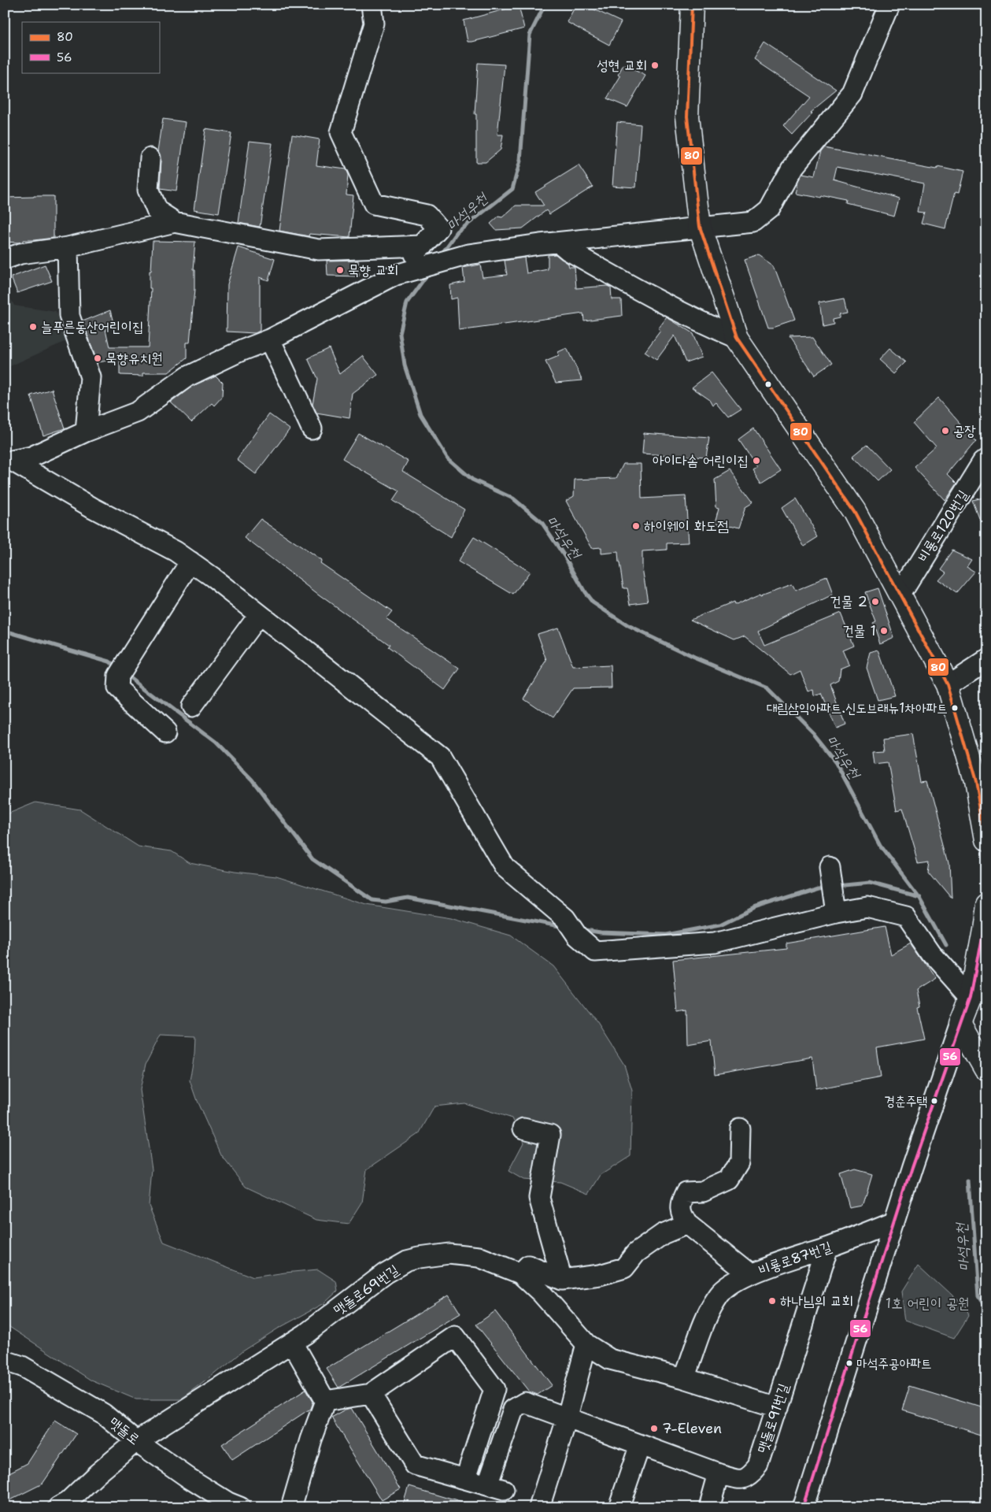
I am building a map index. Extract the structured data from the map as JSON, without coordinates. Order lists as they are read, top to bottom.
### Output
{
  "streets": {
    "street": [
      "비룡로120번길",
      "비룡로87번길",
      "맷돌로69번길",
      "맷돌로91번길",
      "맷돌로"
    ]
  },
  "crossings": [
    ["비룡로87번길", "맷돌로91번길"],
    ["맷돌로69번길", "맷돌로91번길"],
    ["맷돌로69번길", "맷돌로"]
  ],
  "water": ["마석우천"],
  "parks": ["1호 어린이 공원"],
  "places": [
    "성현 교회",
    "묵향 교회",
    "늘푸른동산어린이집",
    "묵향유치원",
    "공장",
    "아이다솜 어린이집",
    "하이웨이 화도점",
    "건물 2",
    "건물 1",
    "대림삼익아파트.신도브래뉴1차아파트",
    "경춘주택",
    "하나님의 교회",
    "마석주공아파트",
    "7-Eleven"
  ],
  "lines": ["transit line 80", "transit line 56"],
  "legend": ["80", "56"]
}
